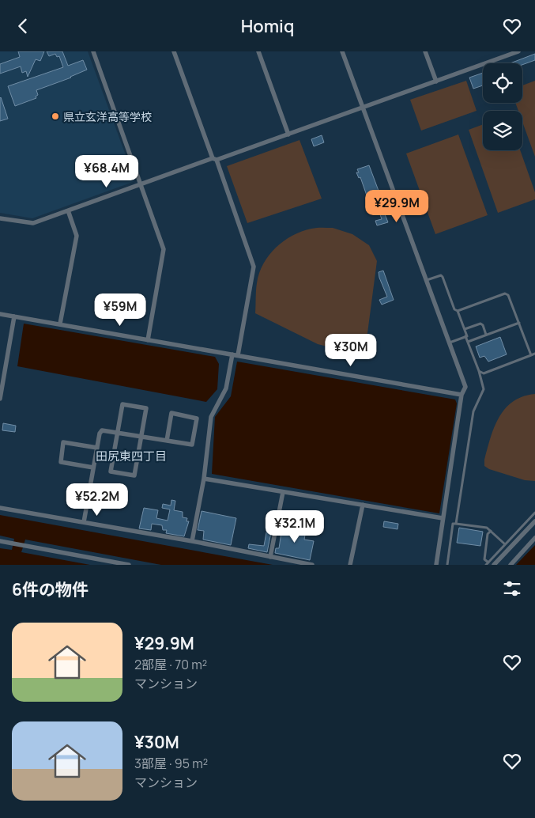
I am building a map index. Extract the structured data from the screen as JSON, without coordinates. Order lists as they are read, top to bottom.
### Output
{
  "districts": ["田尻東四丁目"],
  "places": ["県立玄洋高等学校"],
  "page": {
    "header": "Homiq",
    "price": [
      "¥68.4M",
      "¥29.9M",
      "¥59M",
      "¥30M",
      "¥52.2M",
      "¥32.1M"
    ],
    "heading": "6件の物件",
    "list": [
      {
        "name": "¥29.9M",
        "note": "2部屋 · 70 m² · マンション"
      },
      {
        "name": "¥30M",
        "note": "3部屋 · 95 m² · マンション"
      }
    ]
  }
}
